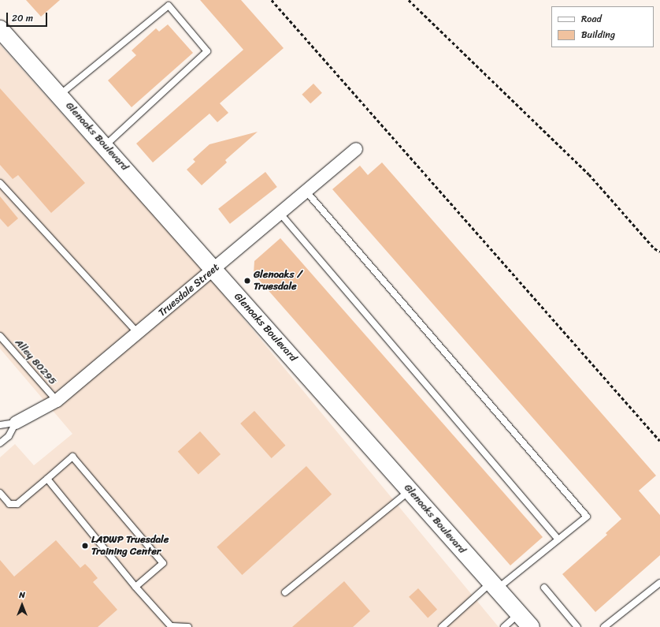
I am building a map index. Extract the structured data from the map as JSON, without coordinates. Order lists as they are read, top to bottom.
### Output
{
  "streets": {
    "main road": ["Glenoaks Boulevard"],
    "street": ["Truesdale Street"],
    "lane": ["Alley 80295"]
  },
  "crossings": [
    ["Glenoaks Boulevard", "Truesdale Street"],
    ["Truesdale Street", "Alley 80295"]
  ],
  "places": ["Glenoaks / Truesdale", "LADWP Truesdale Training Center"],
  "legend": ["Road", "Building"],
  "scale_bar": "20 m",
  "north": "top"
}
